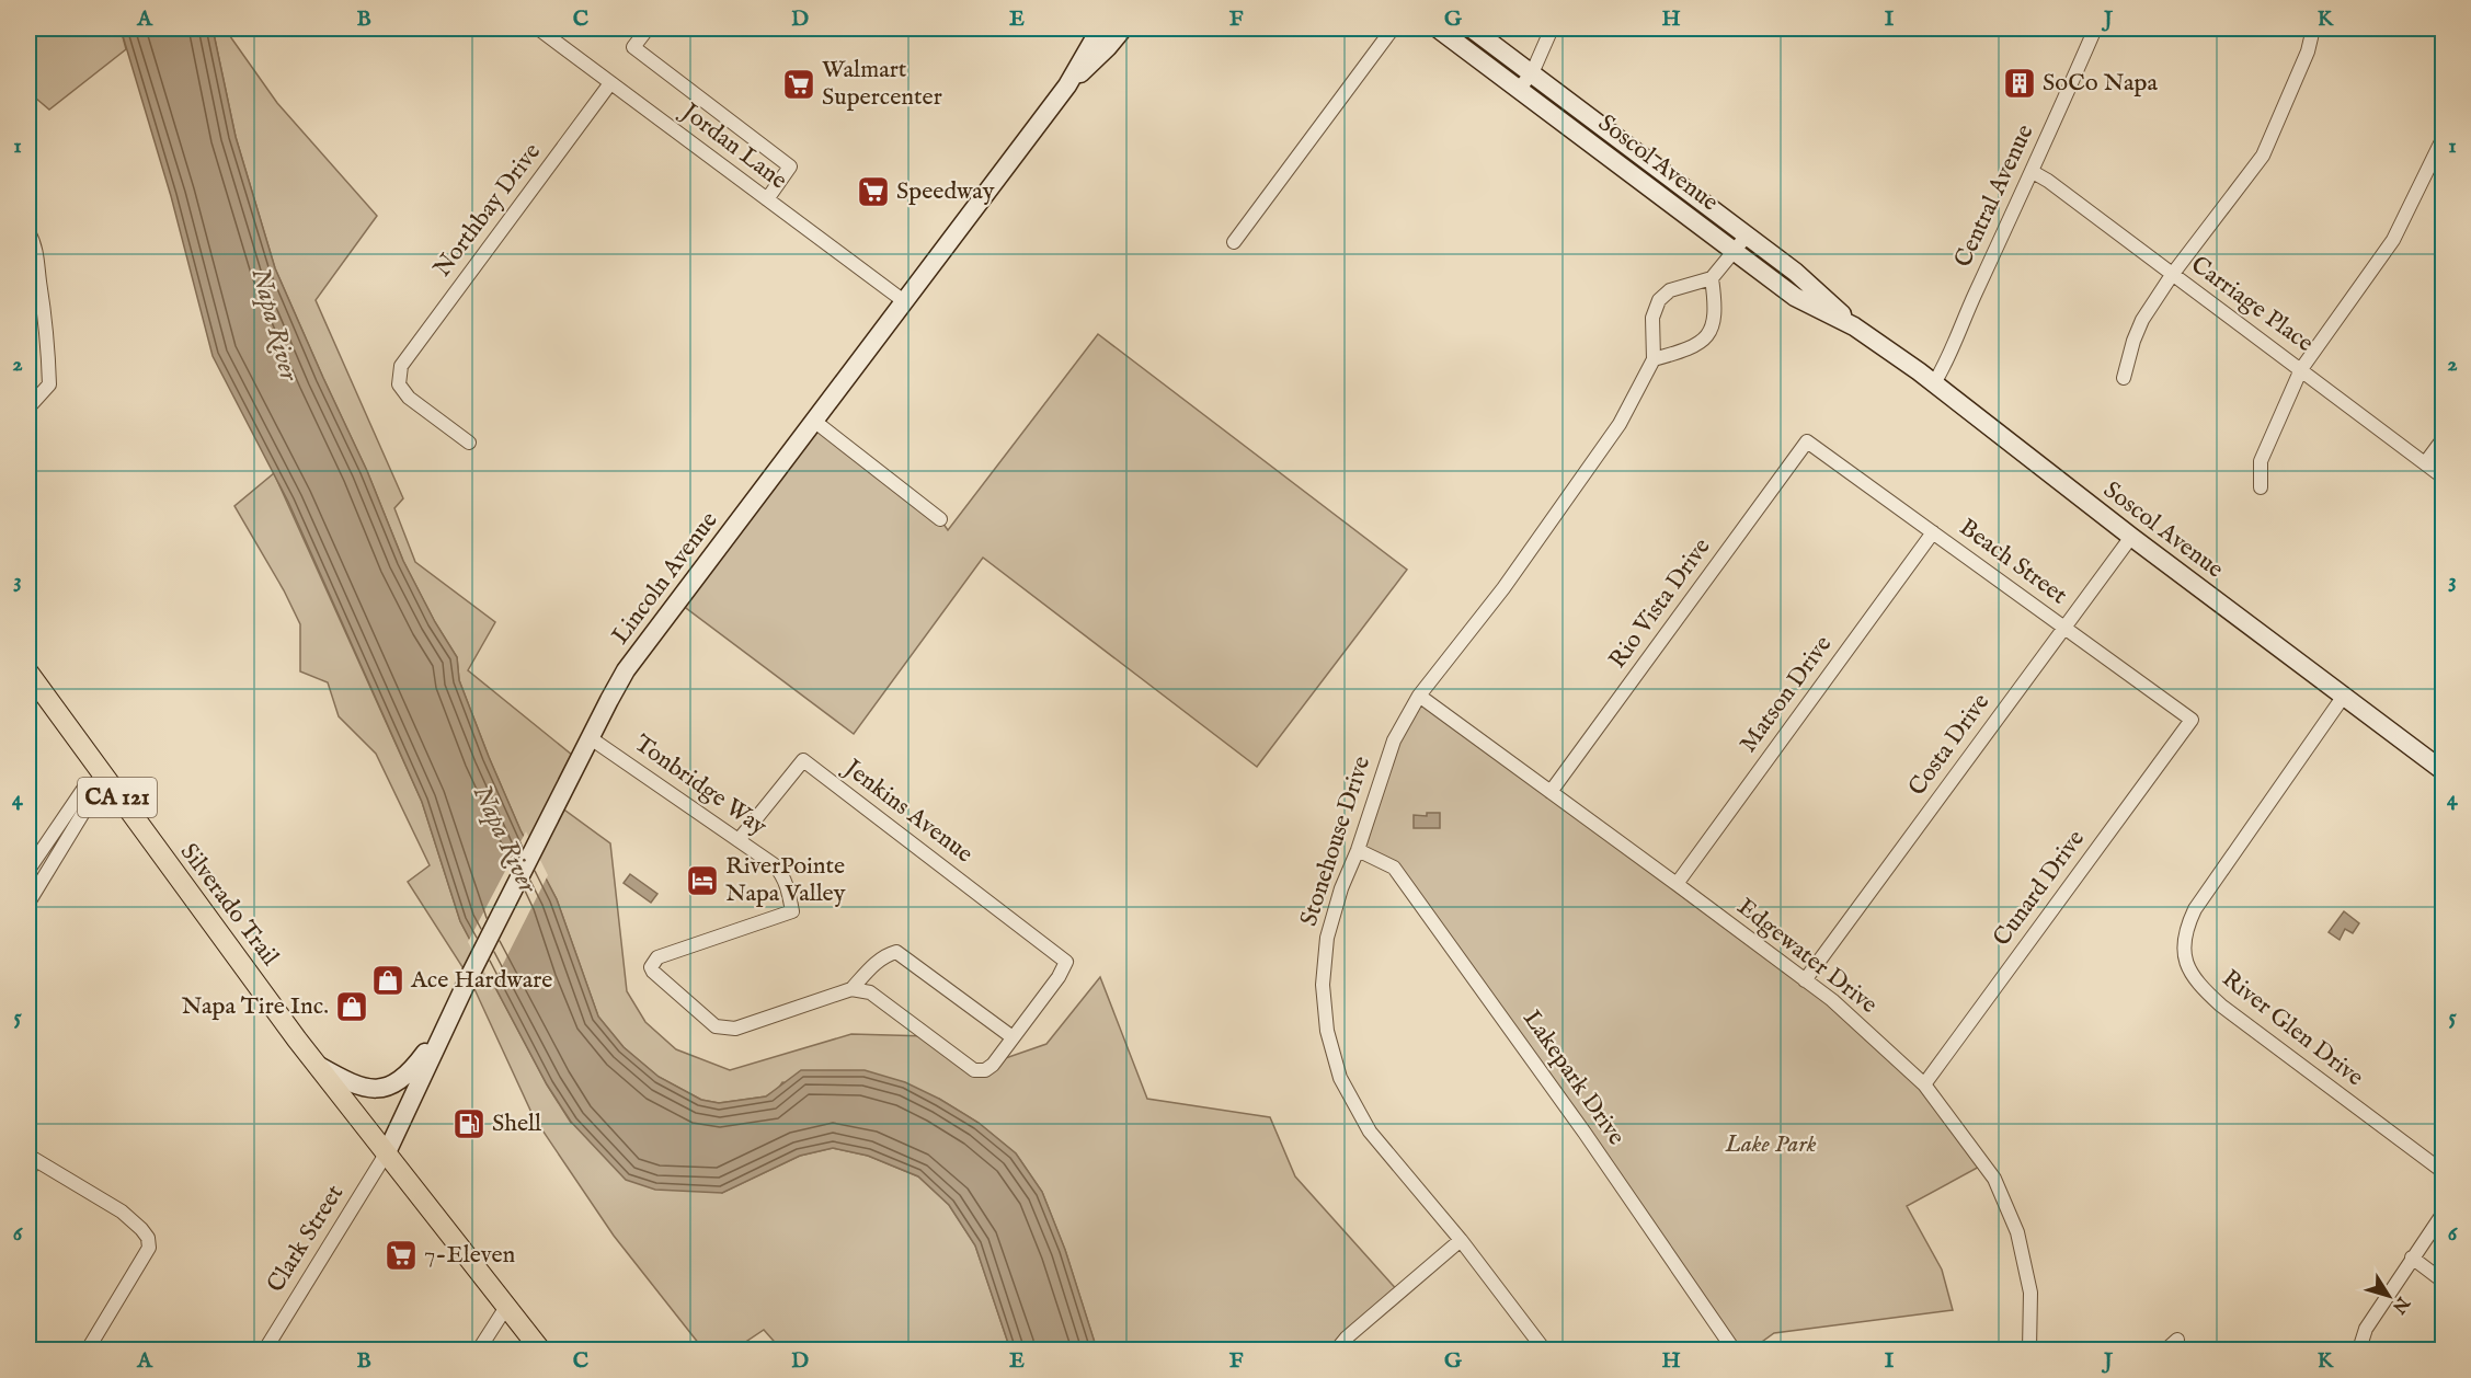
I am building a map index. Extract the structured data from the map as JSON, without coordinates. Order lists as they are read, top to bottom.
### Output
{
  "streets": {
    "main road": [
      "Soscol Avenue",
      "Lincoln Avenue",
      "CA 121",
      "Silverado Trail"
    ],
    "street": [
      "Jordan Lane",
      "Central Avenue",
      "Northbay Drive",
      "Carriage Place",
      "Beach Street",
      "Rio Vista Drive",
      "Matson Drive",
      "Costa Drive",
      "Tonbridge Way",
      "Jenkins Avenue",
      "Stonehouse Drive",
      "Cunard Drive",
      "Edgewater Drive",
      "River Glen Drive",
      "Lakepark Drive",
      "Clark Street"
    ]
  },
  "crossings": [
    ["Jordan Lane", "Northbay Drive"],
    ["Jordan Lane", "Lincoln Avenue"],
    ["Soscol Avenue", "Central Avenue"],
    ["Soscol Avenue", "Costa Drive"],
    ["Soscol Avenue", "River Glen Drive"],
    ["Central Avenue", "Carriage Place"],
    ["Beach Street", "Rio Vista Drive"],
    ["Beach Street", "Matson Drive"],
    ["Beach Street", "Costa Drive"],
    ["Beach Street", "Cunard Drive"],
    ["Lincoln Avenue", "Tonbridge Way"],
    ["Lincoln Avenue", "Silverado Trail"],
    ["Lincoln Avenue", "Clark Street"],
    ["Rio Vista Drive", "Edgewater Drive"],
    ["Matson Drive", "Edgewater Drive"],
    ["Costa Drive", "Edgewater Drive"],
    ["Tonbridge Way", "Jenkins Avenue"],
    ["Stonehouse Drive", "Edgewater Drive"],
    ["Stonehouse Drive", "Lakepark Drive"],
    ["Cunard Drive", "Edgewater Drive"],
    ["Silverado Trail", "Clark Street"]
  ],
  "water": ["Napa River"],
  "parks": ["Lake Park"],
  "places": {
    "building": ["SoCo Napa"],
    "supermarket": ["Walmart Supercenter", "Speedway", "7-Eleven"],
    "hotel": ["RiverPointe Napa Valley"],
    "shop": ["Ace Hardware", "Napa Tire Inc."],
    "fuel station": ["Shell"]
  },
  "north": "bottom right",
  "grid": {
    "columns": [
      "A",
      "B",
      "C",
      "D",
      "E",
      "F",
      "G",
      "H",
      "I",
      "J",
      "K"
    ],
    "rows": [
      "1",
      "2",
      "3",
      "4",
      "5",
      "6"
    ]
  }
}
